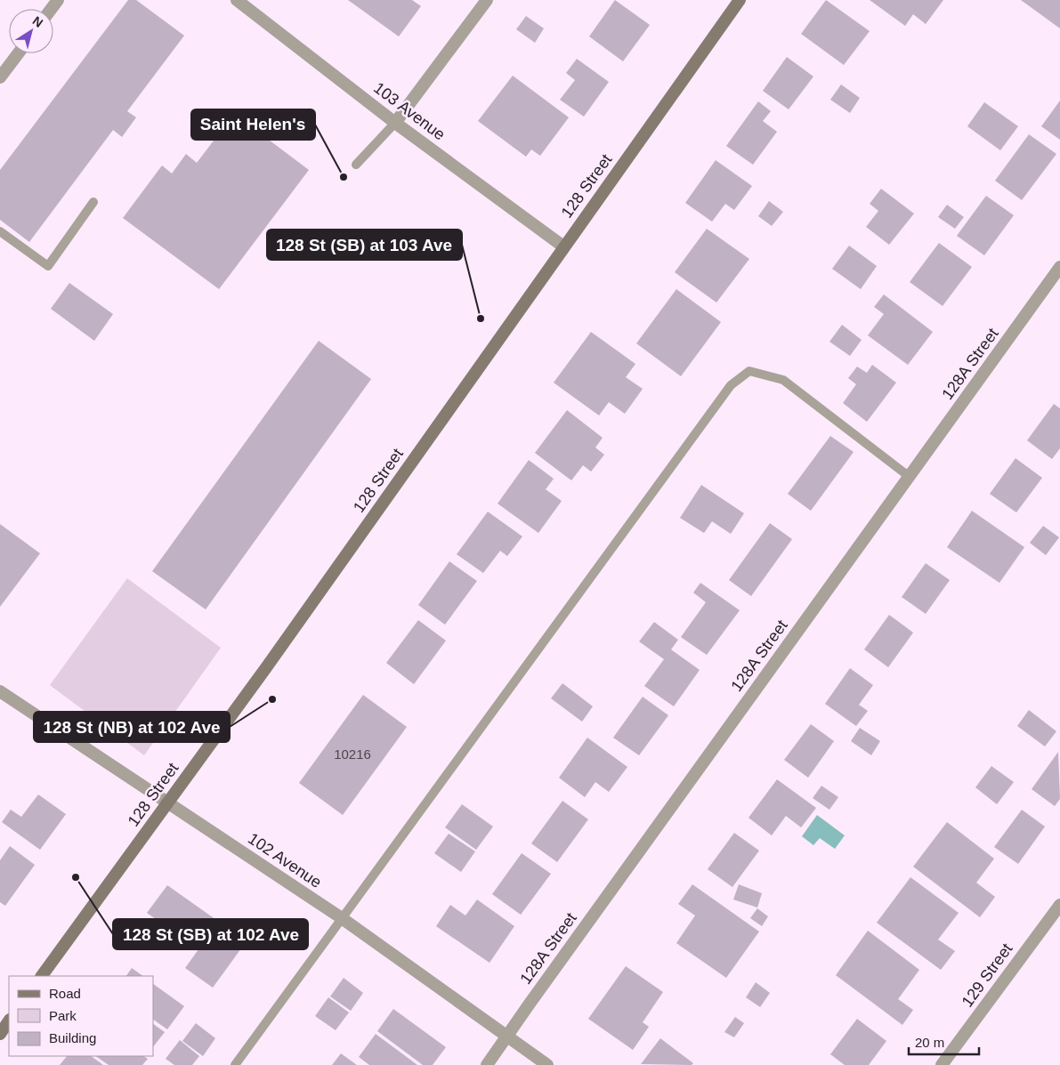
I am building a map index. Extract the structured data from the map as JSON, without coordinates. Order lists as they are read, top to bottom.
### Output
{
  "streets": {
    "main road": ["128 Street"],
    "street": [
      "103 Avenue",
      "128A Street",
      "102 Avenue",
      "129 Street"
    ]
  },
  "crossings": [
    ["103 Avenue", "128 Street"],
    ["128 Street", "102 Avenue"],
    ["128A Street", "102 Avenue"]
  ],
  "places": [
    "Saint Helen's",
    "128 St (SB) at 103 Ave",
    "128 St (NB) at 102 Ave",
    "128 St (SB) at 102 Ave"
  ],
  "house_numbers": ["10216"],
  "legend": ["Road", "Park", "Building"],
  "scale_bar": "20 m",
  "north": "top right"
}
